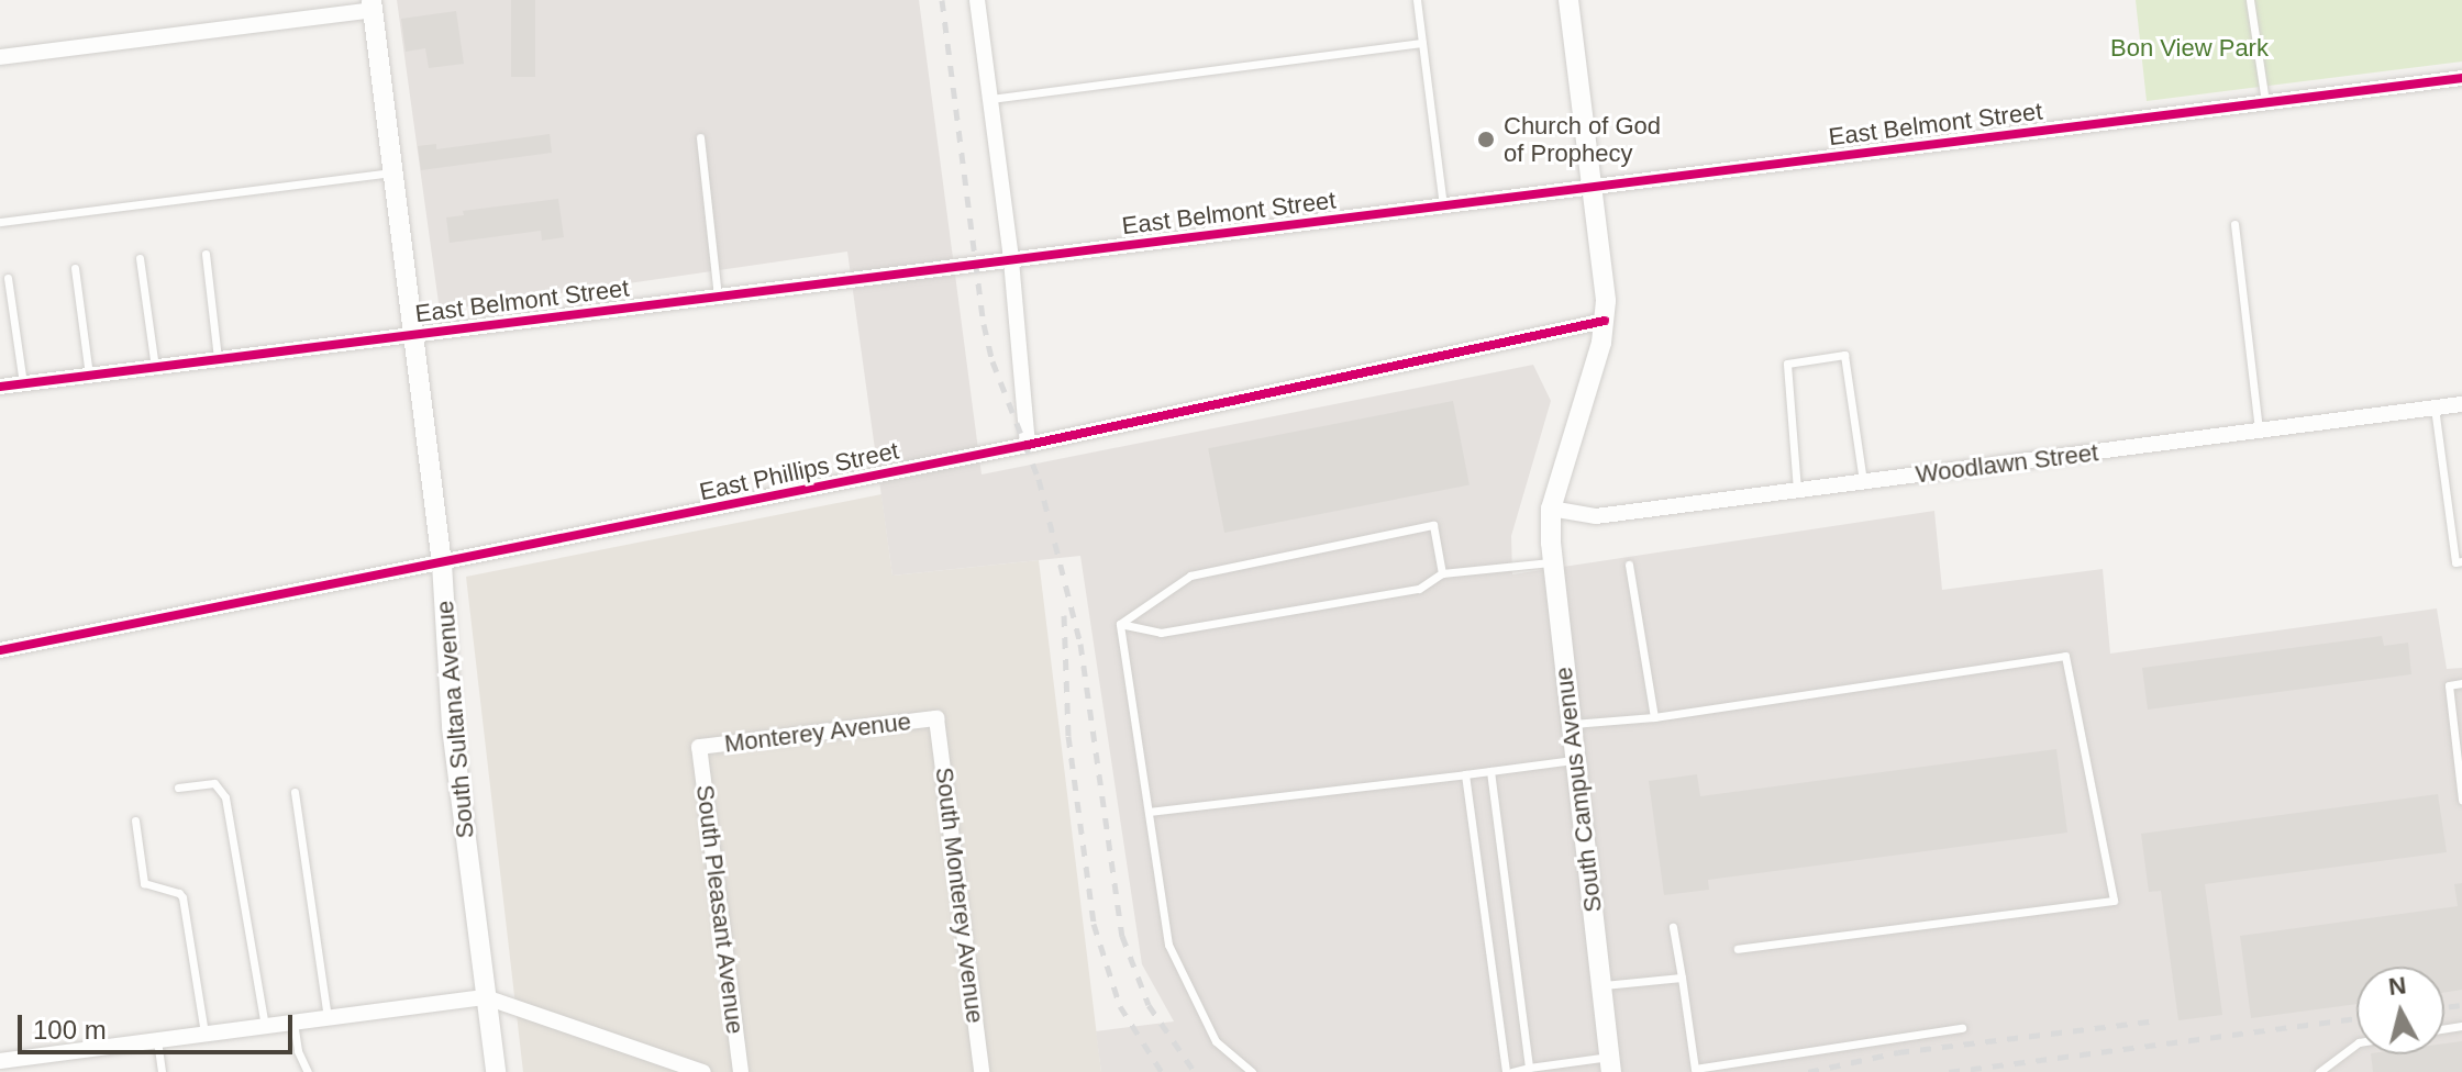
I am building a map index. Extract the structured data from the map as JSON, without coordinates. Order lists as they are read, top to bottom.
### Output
{
  "streets": {
    "street": [
      "East Belmont Street",
      "Woodlawn Street",
      "East Phillips Street",
      "South Sultana Avenue",
      "Monterey Avenue",
      "South Campus Avenue",
      "South Monterey Avenue",
      "South Pleasant Avenue"
    ]
  },
  "crossings": [
    ["East Belmont Street", "South Sultana Avenue"],
    ["Woodlawn Street", "South Campus Avenue"],
    ["East Phillips Street", "South Sultana Avenue"],
    ["East Phillips Street", "South Campus Avenue"],
    ["Monterey Avenue", "South Monterey Avenue"],
    ["Monterey Avenue", "South Pleasant Avenue"]
  ],
  "parks": ["Bon View Park"],
  "places": ["Church of God of Prophecy"],
  "scale_bar": "100 m",
  "north": "top"
}
